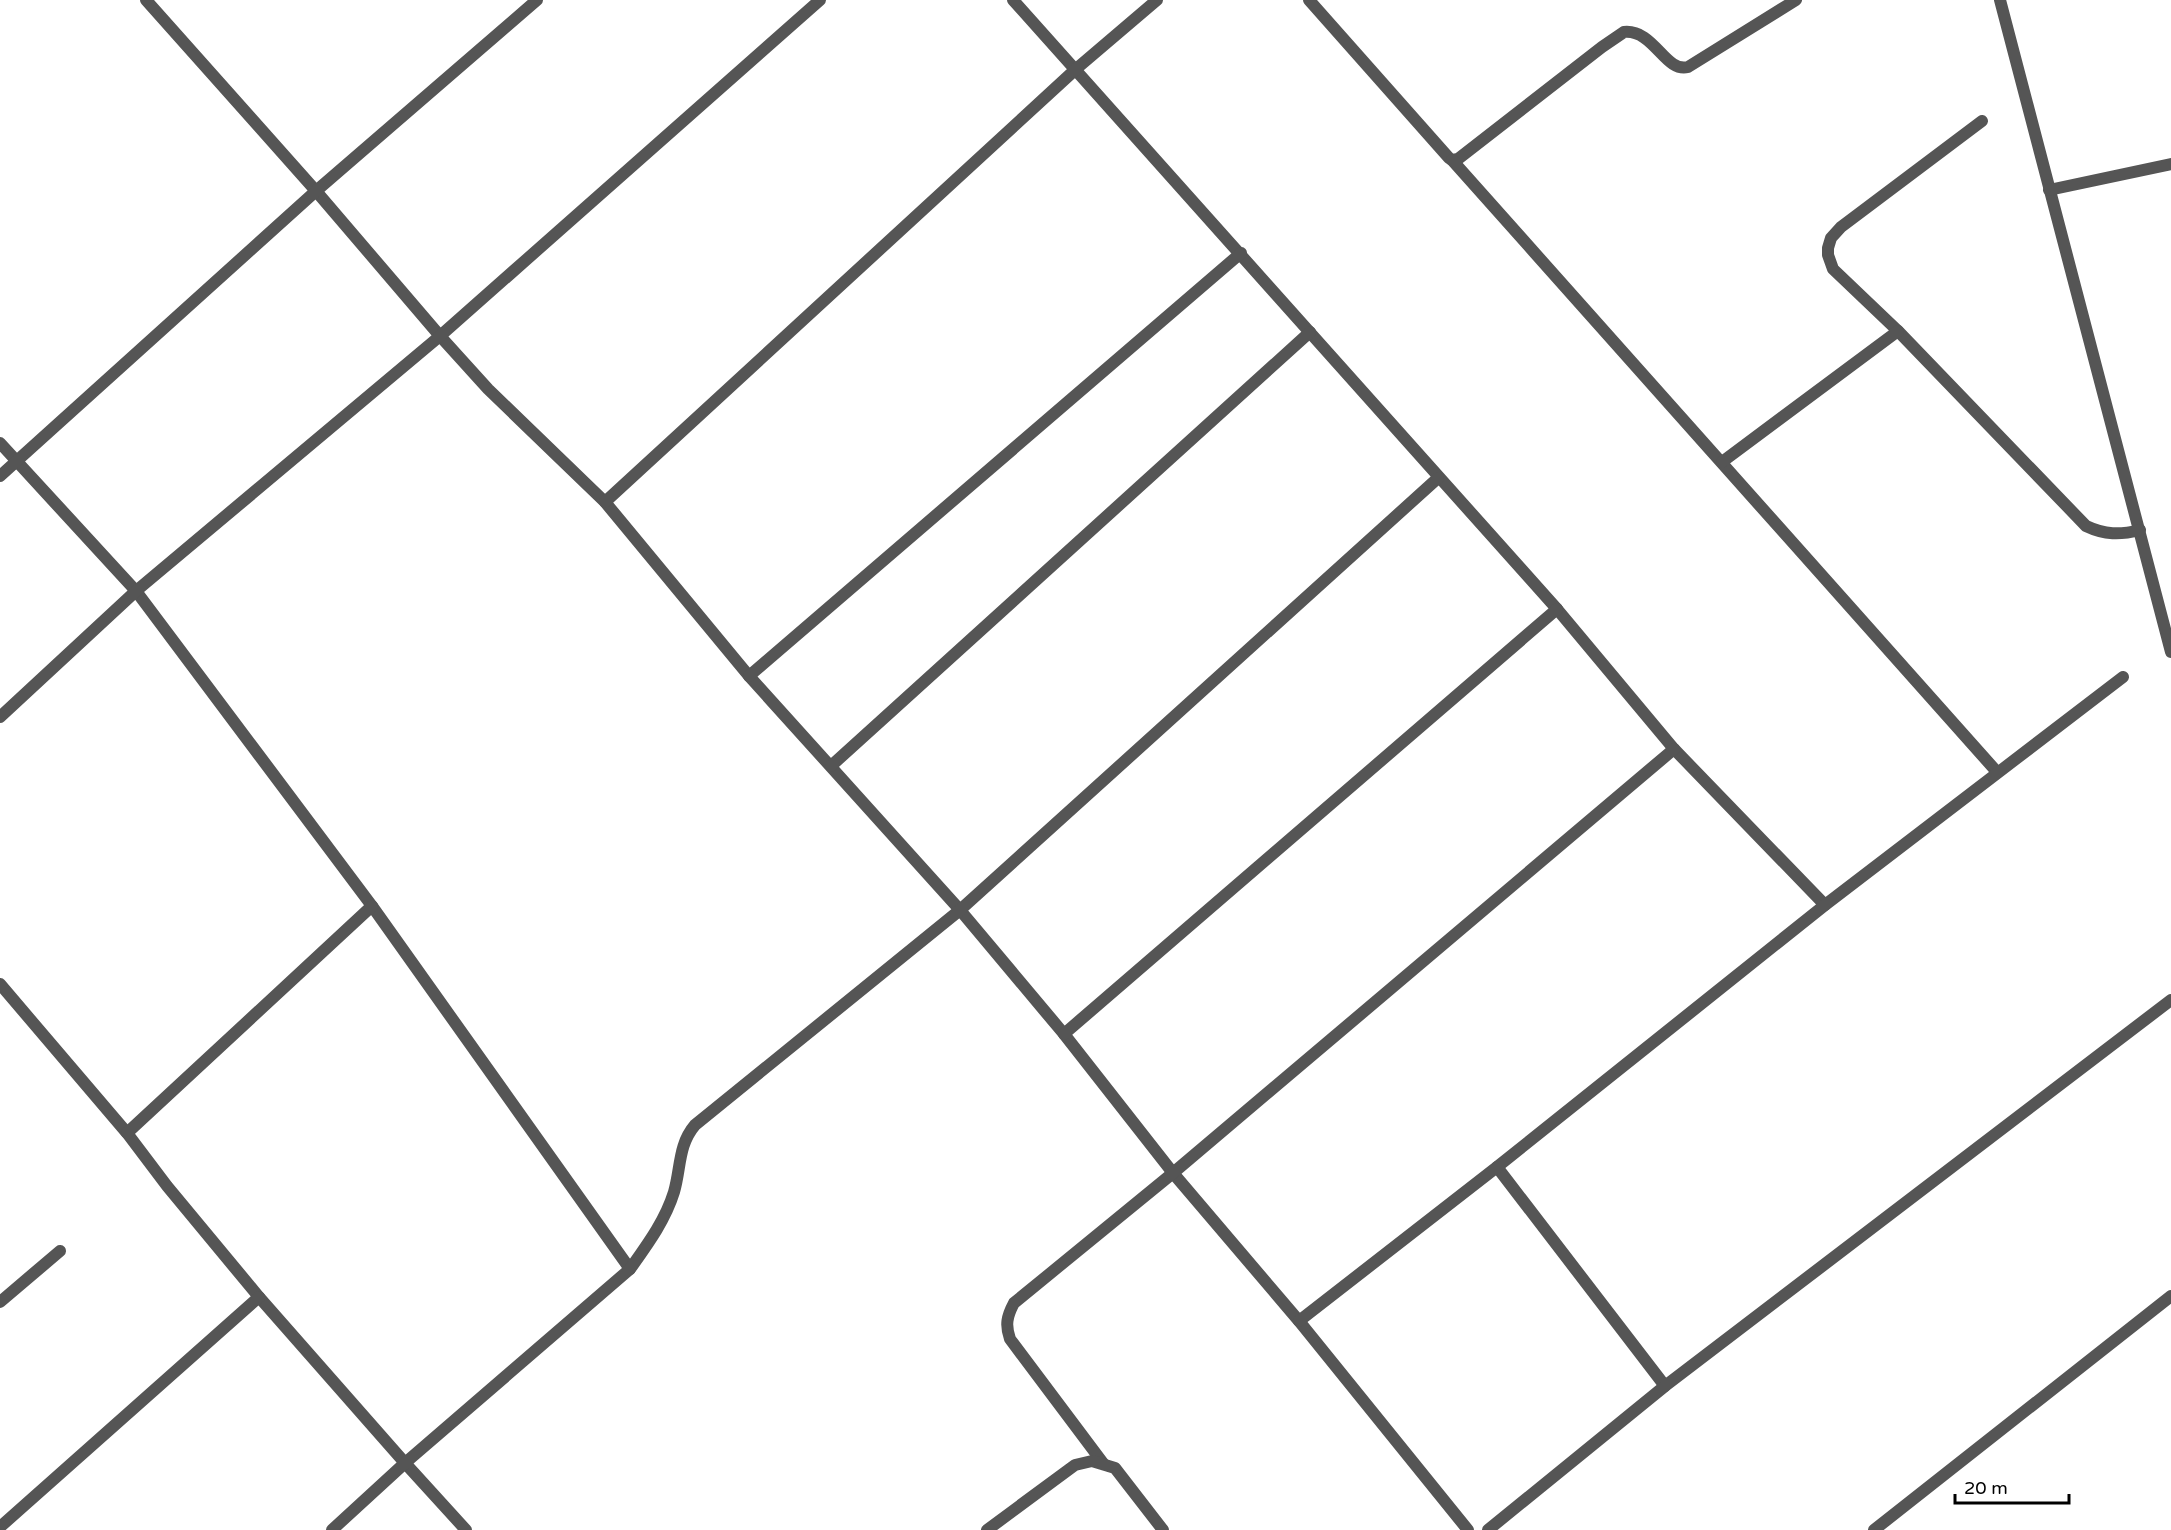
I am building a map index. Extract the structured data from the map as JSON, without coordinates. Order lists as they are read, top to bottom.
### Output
{
  "scale_bar": "20 m"
}
